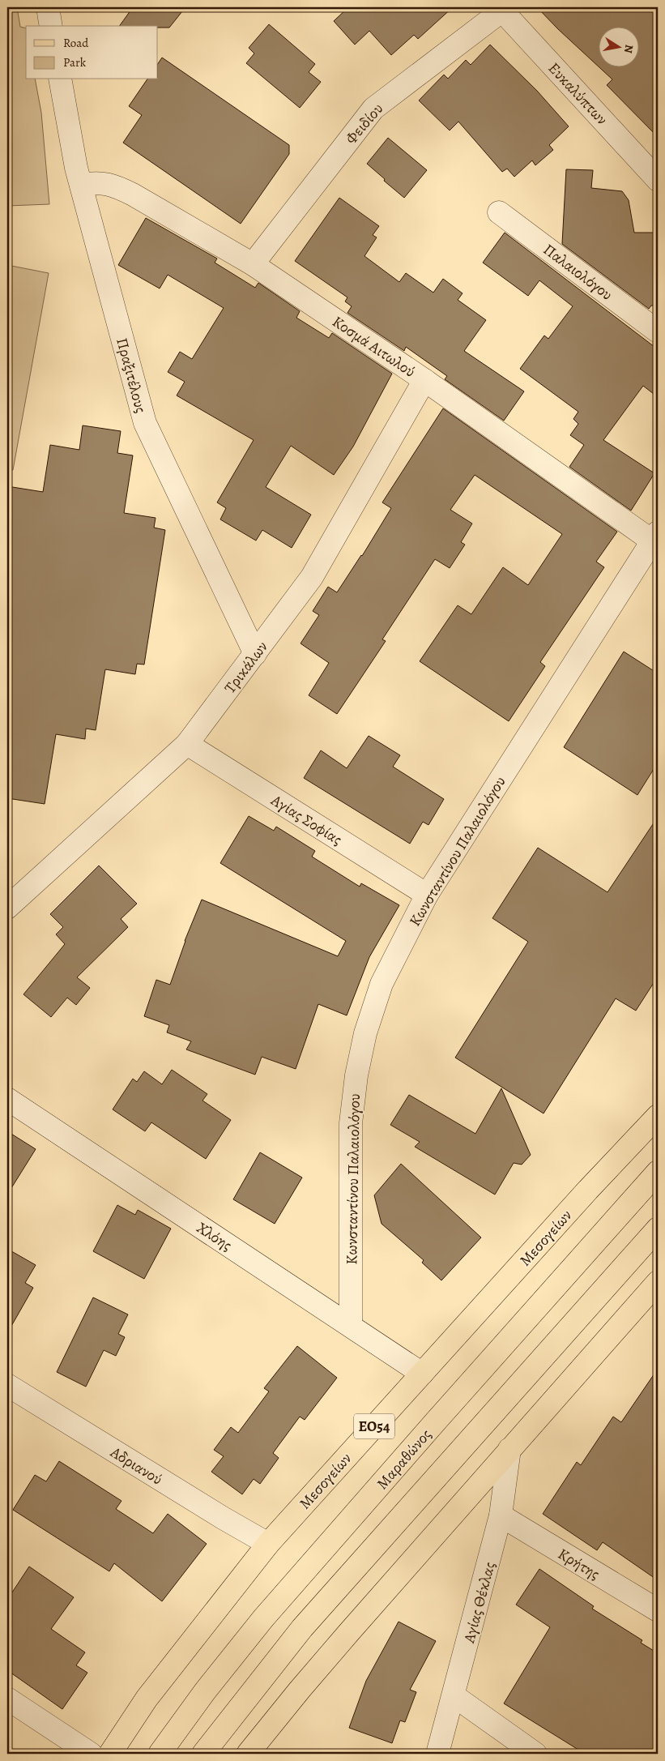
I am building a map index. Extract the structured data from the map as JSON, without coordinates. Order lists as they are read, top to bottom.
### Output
{
  "streets": {
    "main road": ["Μεσογείων", "ΕΟ54", "Μαραθώνος"],
    "street": [
      "Ευκαλύπτων",
      "Φειδίου",
      "Παλαιολόγου",
      "Κοσμά Αιτωλού",
      "Πραξιτέλους",
      "Τρικάλων",
      "Αγίας Σοφίας",
      "Κωνσταντίνου Παλαιολόγου",
      "Χλόης",
      "Αδριανού",
      "Κρήτης",
      "Αγίας Θέκλας"
    ]
  },
  "crossings": [
    ["Ευκαλύπτων", "Φειδίου"],
    ["Φειδίου", "Κοσμά Αιτωλού"],
    ["Κοσμά Αιτωλού", "Πραξιτέλους"],
    ["Κοσμά Αιτωλού", "Τρικάλων"],
    ["Κοσμά Αιτωλού", "Κωνσταντίνου Παλαιολόγου"],
    ["Πραξιτέλους", "Τρικάλων"],
    ["Τρικάλων", "Αγίας Σοφίας"],
    ["Αγίας Σοφίας", "Κωνσταντίνου Παλαιολόγου"],
    ["Κωνσταντίνου Παλαιολόγου", "Χλόης"],
    ["Χλόης", "Μεσογείων"],
    ["Μεσογείων", "Αδριανού"],
    ["Κρήτης", "Αγίας Θέκλας"]
  ],
  "legend": ["Road", "Park"],
  "north": "right"
}
